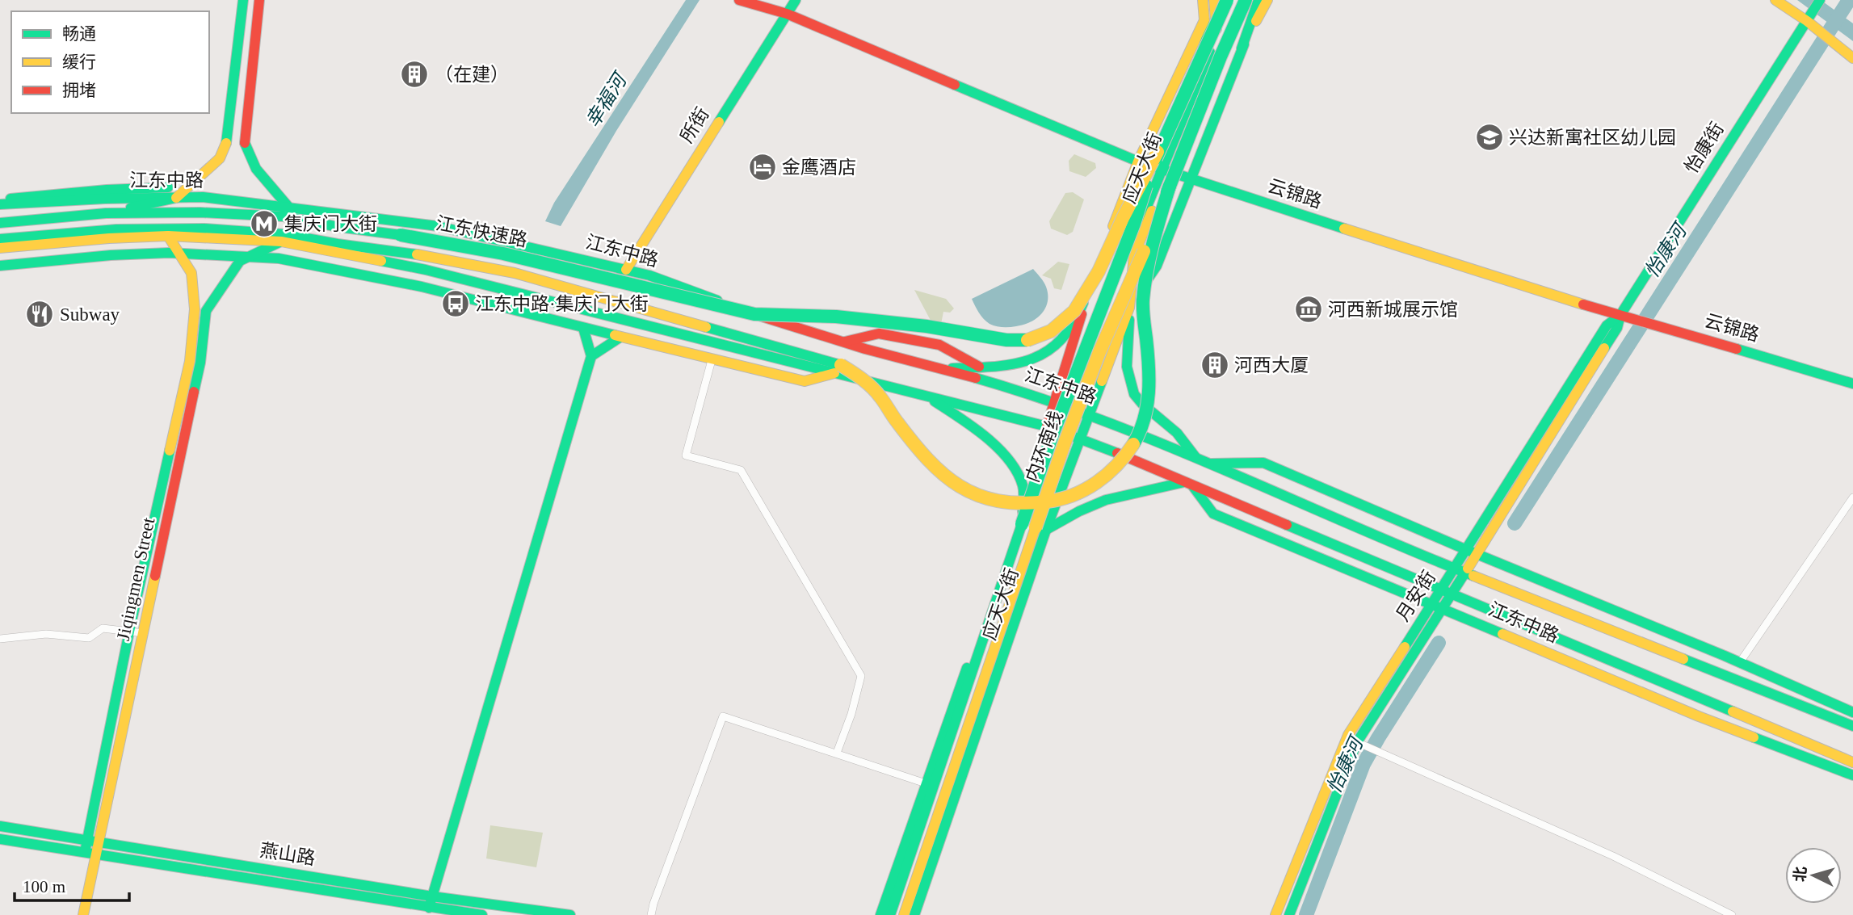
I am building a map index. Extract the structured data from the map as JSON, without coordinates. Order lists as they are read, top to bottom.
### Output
{
  "streets": {
    "main road": [
      "所街",
      "怡康街",
      "应天大街",
      "江东中路",
      "云锦路",
      "江东快速路",
      "内环南线",
      "Jiqingmen Street",
      "月安街",
      "燕山路"
    ]
  },
  "crossings": [
    ["所街", "江东中路"],
    ["所街", "云锦路"],
    ["怡康街", "江东中路"],
    ["怡康街", "云锦路"],
    ["怡康街", "月安街"],
    ["应天大街", "江东中路"],
    ["应天大街", "云锦路"],
    ["应天大街", "内环南线"],
    ["江东中路", "江东快速路"],
    ["江东中路", "月安街"],
    ["江东快速路", "内环南线"],
    ["Jiqingmen Street", "燕山路"]
  ],
  "water": ["幸福河", "怡康河"],
  "places": {
    "building": ["（在建）", "河西大厦"],
    "school or university": ["兴达新寓社区幼儿园"],
    "hotel": ["金鹰酒店"],
    "metro station": ["集庆门大街"],
    "bus stop": ["江东中路·集庆门大街"],
    "museum": ["河西新城展示馆"],
    "restaurant": ["Subway"]
  },
  "legend": ["畅通", "缓行", "拥堵"],
  "scale_bar": "100 m",
  "north": "left"
}
